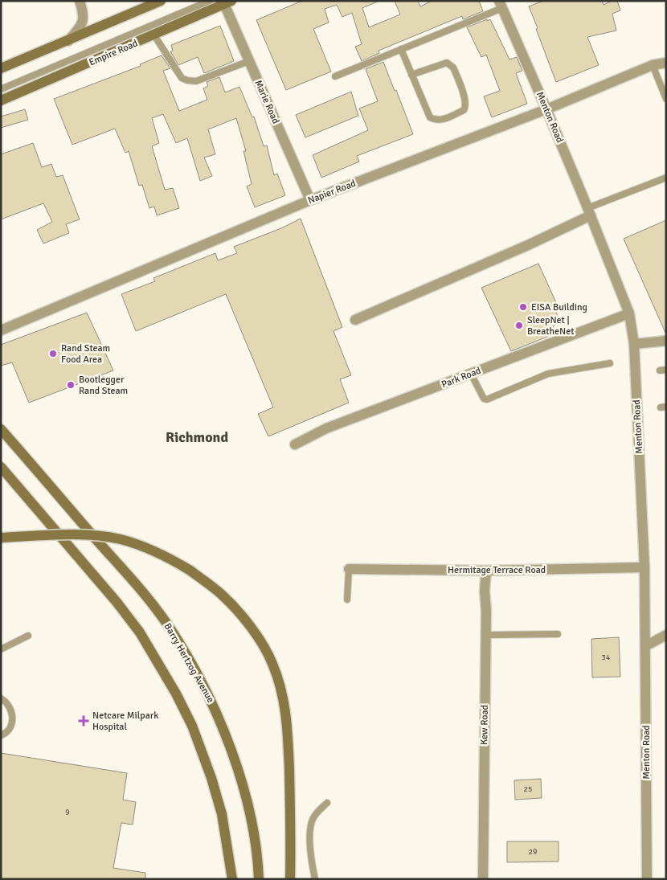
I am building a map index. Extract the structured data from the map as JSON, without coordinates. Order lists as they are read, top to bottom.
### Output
{
  "streets": {
    "main road": ["Empire Road", "Barry Hertzog Avenue"],
    "street": [
      "Marie Road",
      "Menton Road",
      "Napier Road",
      "Park Road",
      "Hermitage Terrace Road",
      "Kew Road"
    ]
  },
  "crossings": [
    ["Empire Road", "Marie Road"],
    ["Marie Road", "Napier Road"],
    ["Menton Road", "Napier Road"],
    ["Menton Road", "Park Road"],
    ["Menton Road", "Hermitage Terrace Road"],
    ["Hermitage Terrace Road", "Kew Road"]
  ],
  "districts": ["Richmond"],
  "places": {
    "other": [
      "EISA Building",
      "SleepNet | BreatheNet",
      "Rand Steam Food Area",
      "Bootlegger Rand Steam"
    ],
    "health": ["Netcare Milpark Hospital"]
  },
  "house_numbers": [
    "34",
    "25",
    "9",
    "29"
  ]
}
